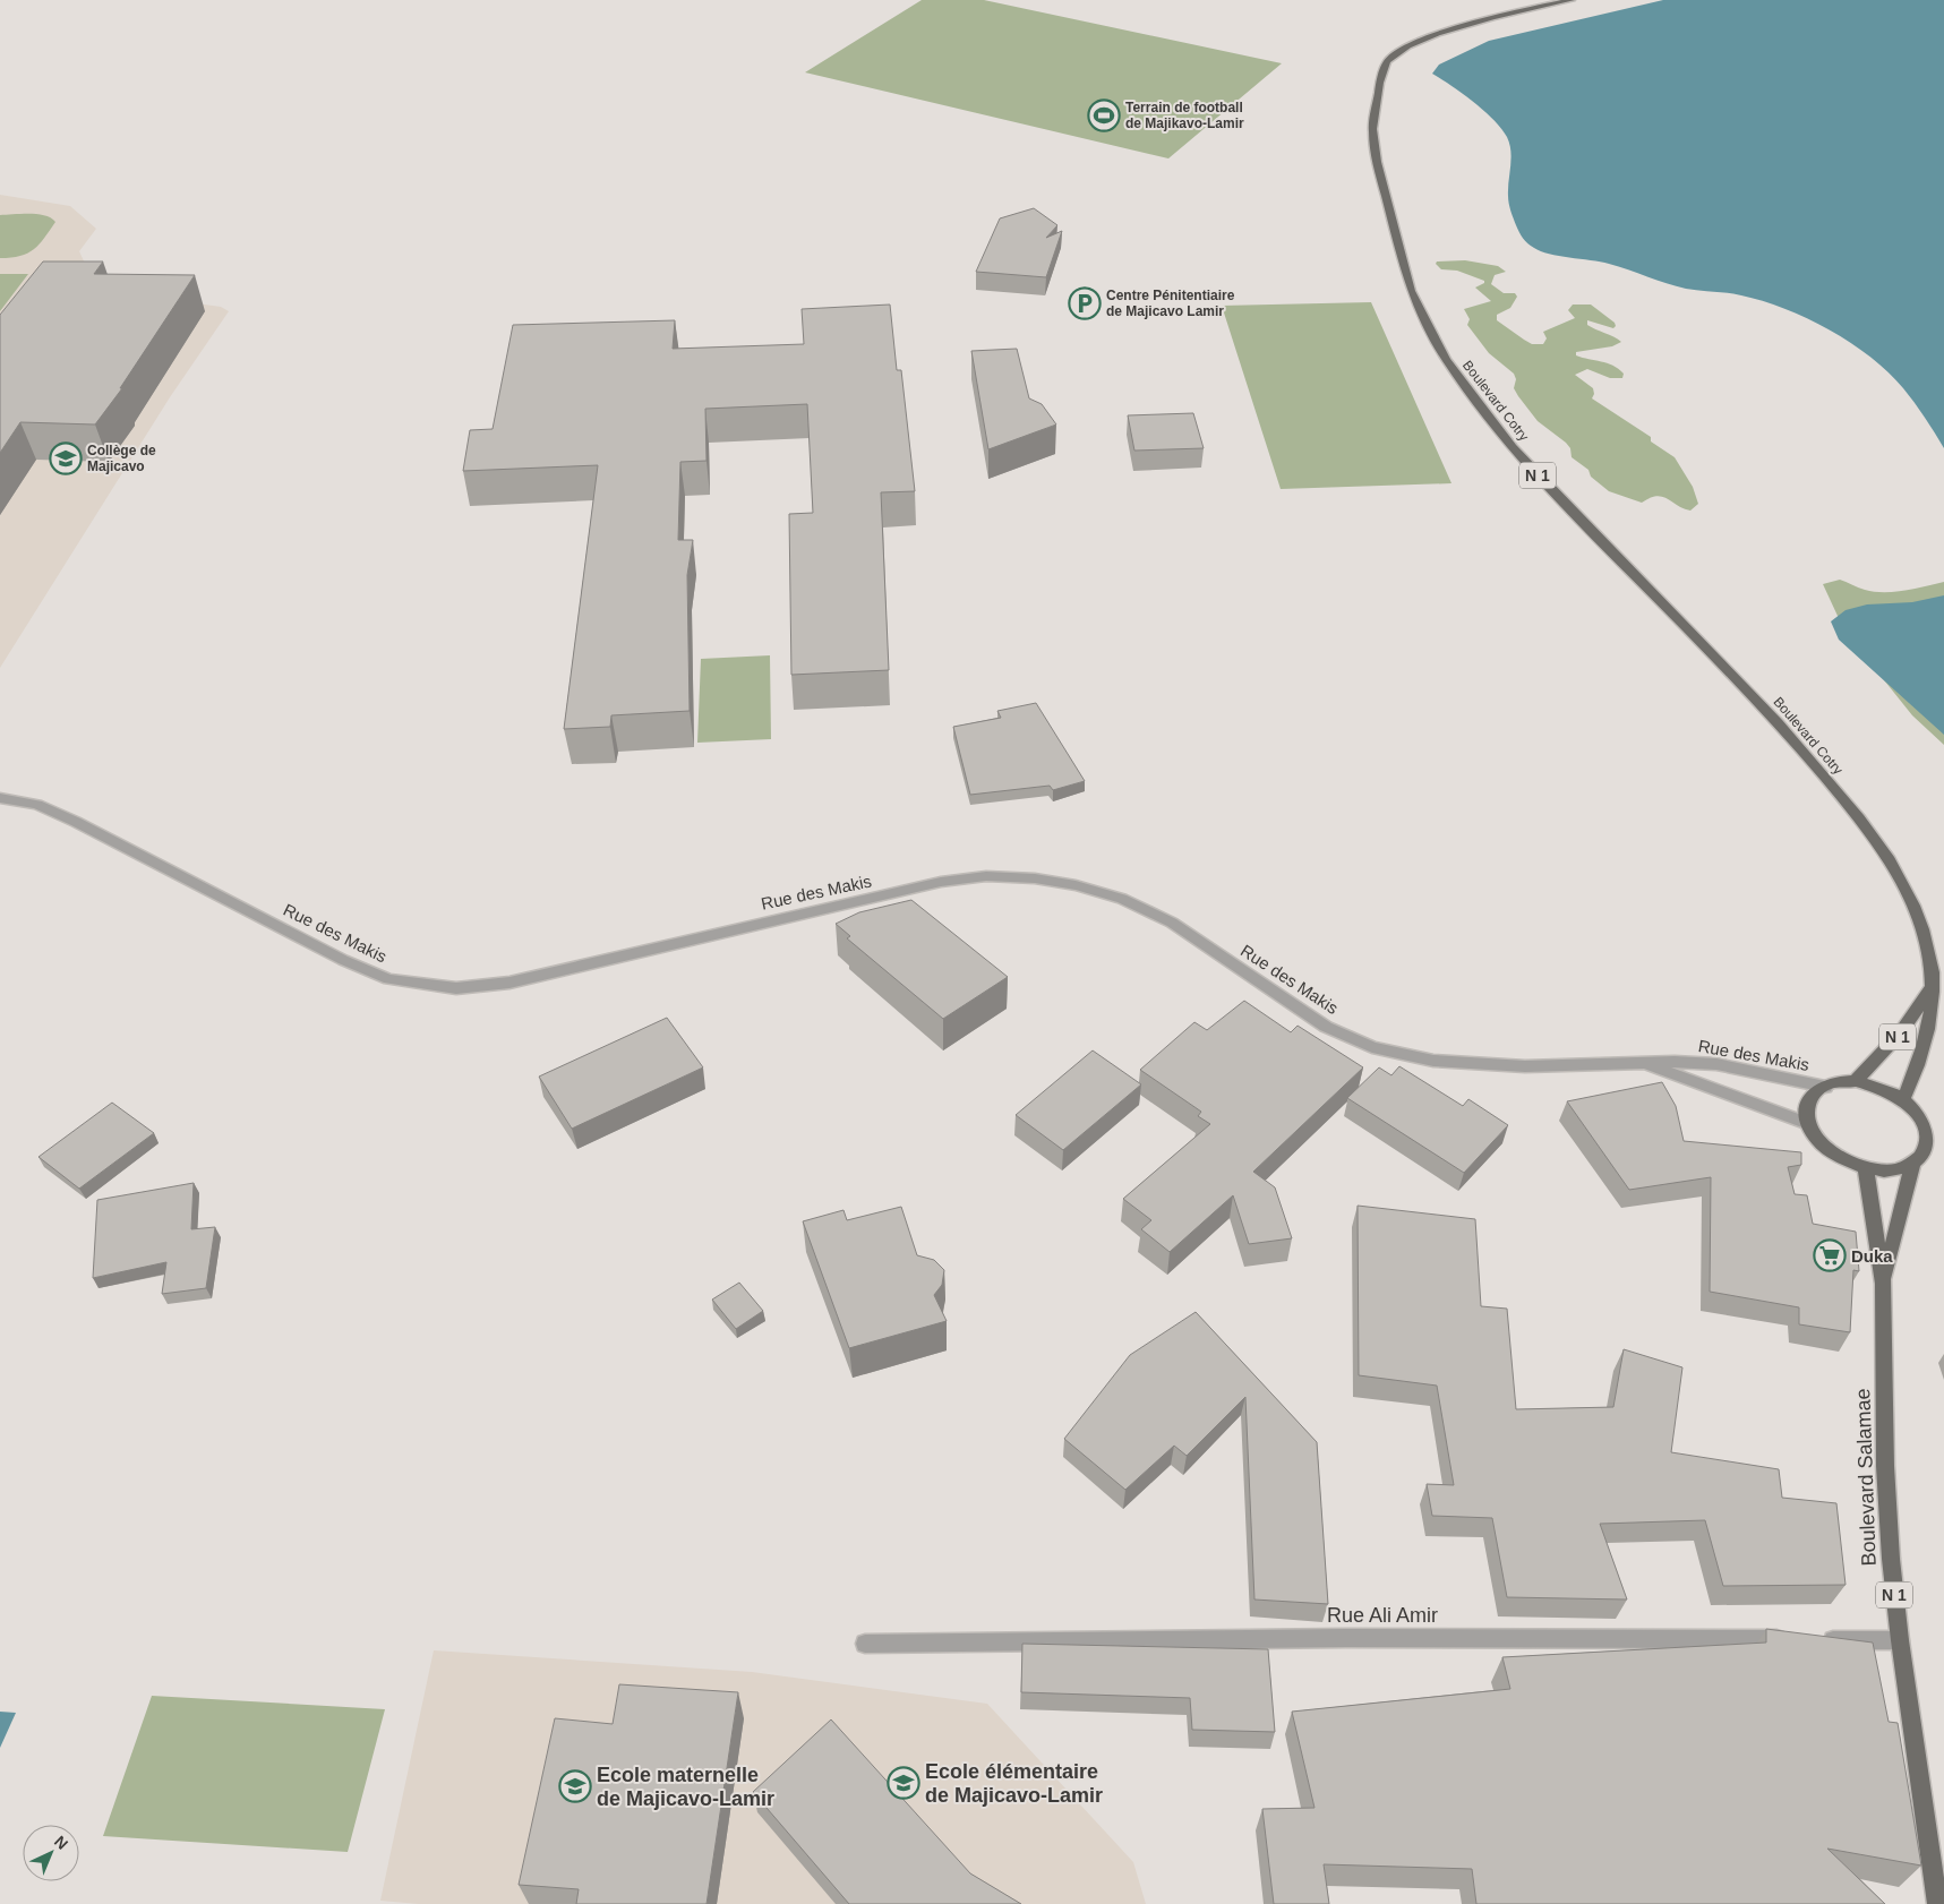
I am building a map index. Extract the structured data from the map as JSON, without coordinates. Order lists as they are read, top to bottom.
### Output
{
  "streets": {
    "main road": ["Boulevard Cotry", "N 1", "Boulevard Salamae"],
    "street": ["Rue des Makis", "Rue Ali Amir"]
  },
  "crossings": [
    ["Boulevard Cotry", "N 1"],
    ["N 1", "Rue des Makis"],
    ["N 1", "Boulevard Salamae"],
    ["Rue des Makis", "Boulevard Salamae"],
    ["Boulevard Salamae", "Rue Ali Amir"]
  ],
  "places": {
    "sports": ["Terrain de football de Majikavo-Lamir"],
    "parking": ["Centre Pénitentiaire de Majicavo Lamir"],
    "school or university": ["Collège de Majicavo", "Ecole élémentaire de Majicavo-Lamir", "Ecole maternelle de Majicavo-Lamir"],
    "supermarket": ["Duka"]
  },
  "north": "top right"
}
